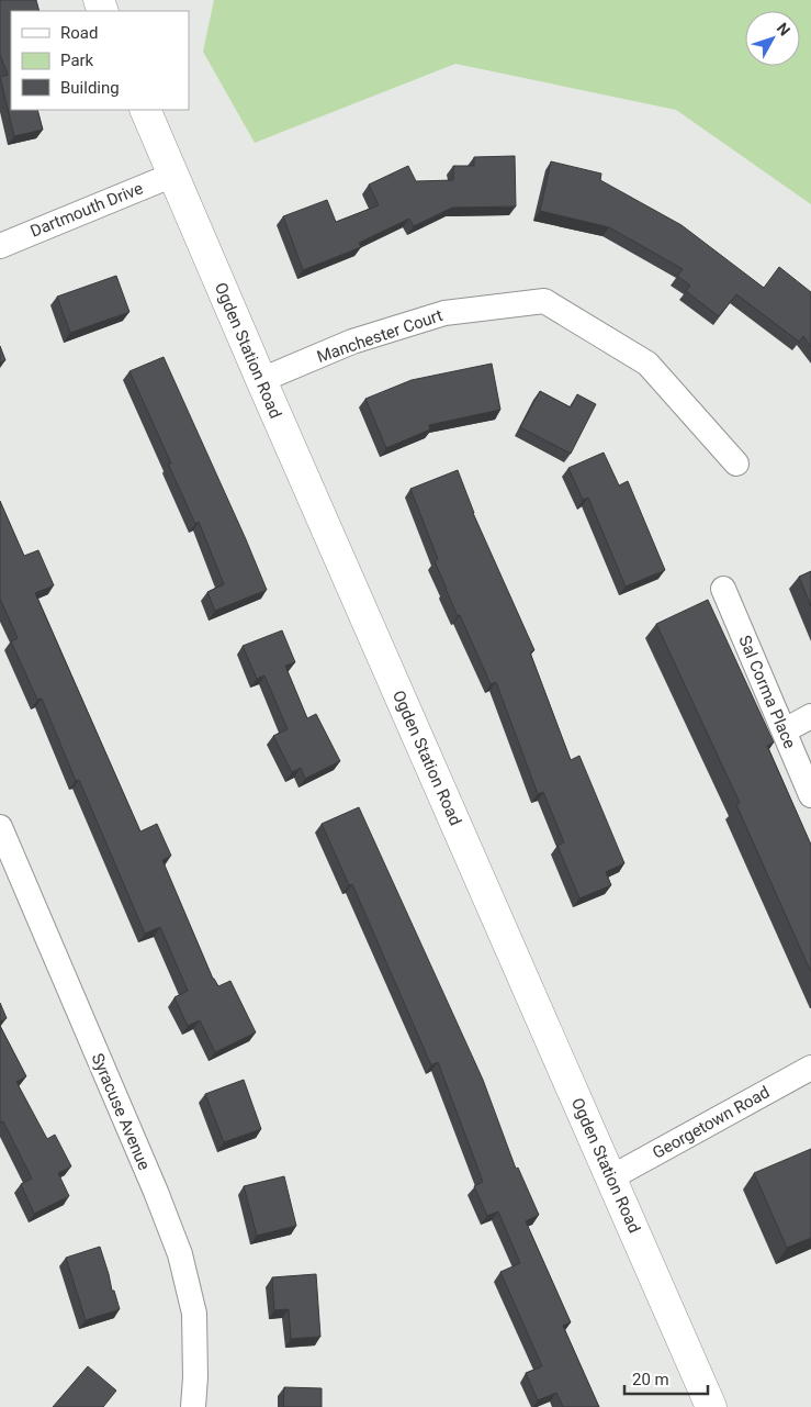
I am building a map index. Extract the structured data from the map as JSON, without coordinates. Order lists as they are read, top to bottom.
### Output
{
  "streets": {
    "street": [
      "Dartmouth Drive",
      "Manchester Court",
      "Ogden Station Road",
      "Sal Corma Place",
      "Syracuse Avenue",
      "Georgetown Road"
    ]
  },
  "crossings": [
    ["Dartmouth Drive", "Ogden Station Road"],
    ["Manchester Court", "Ogden Station Road"],
    ["Ogden Station Road", "Georgetown Road"]
  ],
  "legend": ["Road", "Park", "Building"],
  "scale_bar": "20 m",
  "north": "top right"
}
